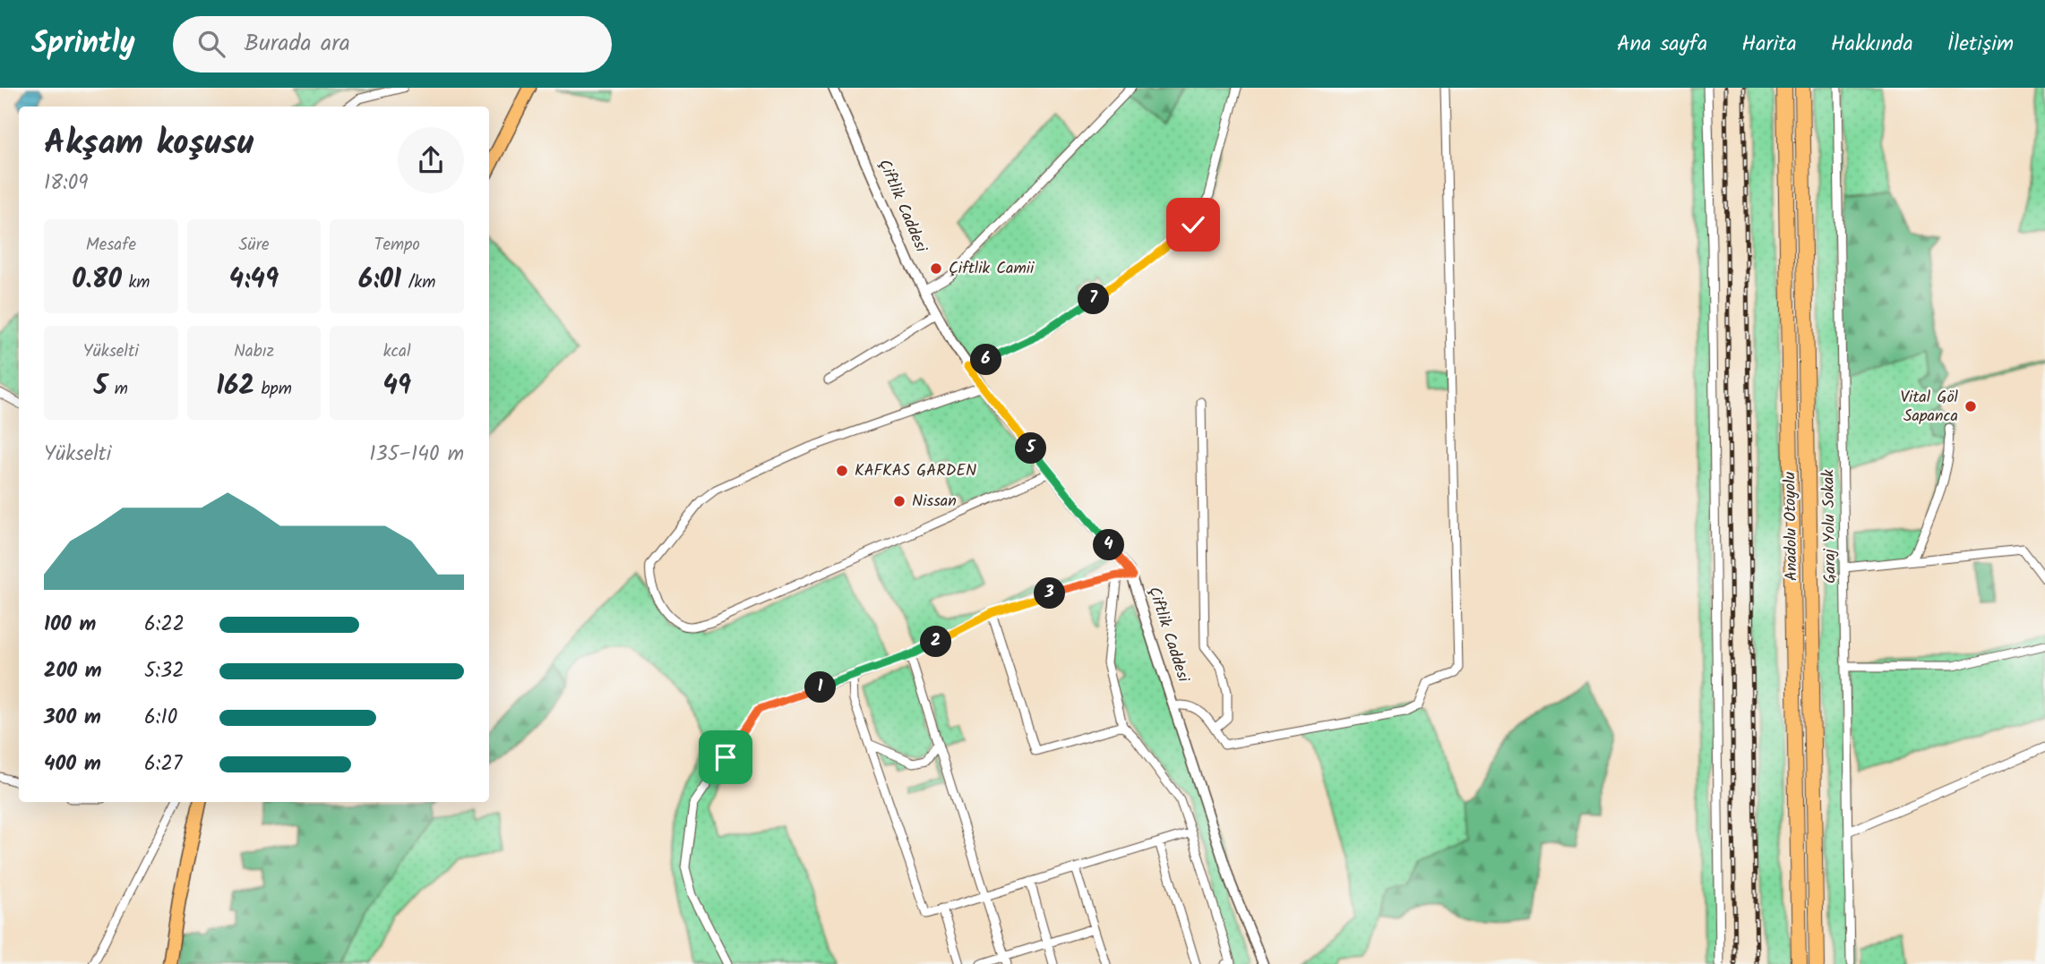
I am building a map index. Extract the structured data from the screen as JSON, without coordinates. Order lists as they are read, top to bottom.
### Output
{
  "streets": {
    "highway": ["Anadolu Otoyolu"],
    "street": ["Çiftlik Caddesi", "Garaj Yolu Sokak"]
  },
  "places": [
    "Çiftlik Camii",
    "Vital Göl Sapanca",
    "KAFKAS GARDEN",
    "Nissan"
  ],
  "page": {
    "header": "Sprintly",
    "search": "Burada ara",
    "nav": [
      "Ana sayfa",
      "Harita",
      "Hakkında",
      "İletişim"
    ],
    "heading": ["Akşam koşusu", "18:09"],
    "stats": [
      ["Mesafe", "0.80 km"],
      ["Süre", "4:49"],
      ["Tempo", "6:01 /km"],
      ["Yükselti", "5 m"],
      ["Nabız", "162 bpm"],
      ["kcal", "49"]
    ],
    "pins": [
      "7",
      "6",
      "5",
      "4",
      "3",
      "2",
      "1"
    ],
    "chart": ["Yükselti", "135–140 m"],
    "list": [
      {
        "name": "100 m",
        "note": "6:22"
      },
      {
        "name": "200 m",
        "note": "5:32"
      },
      {
        "name": "300 m",
        "note": "6:10"
      },
      {
        "name": "400 m",
        "note": "6:27"
      }
    ]
  }
}
